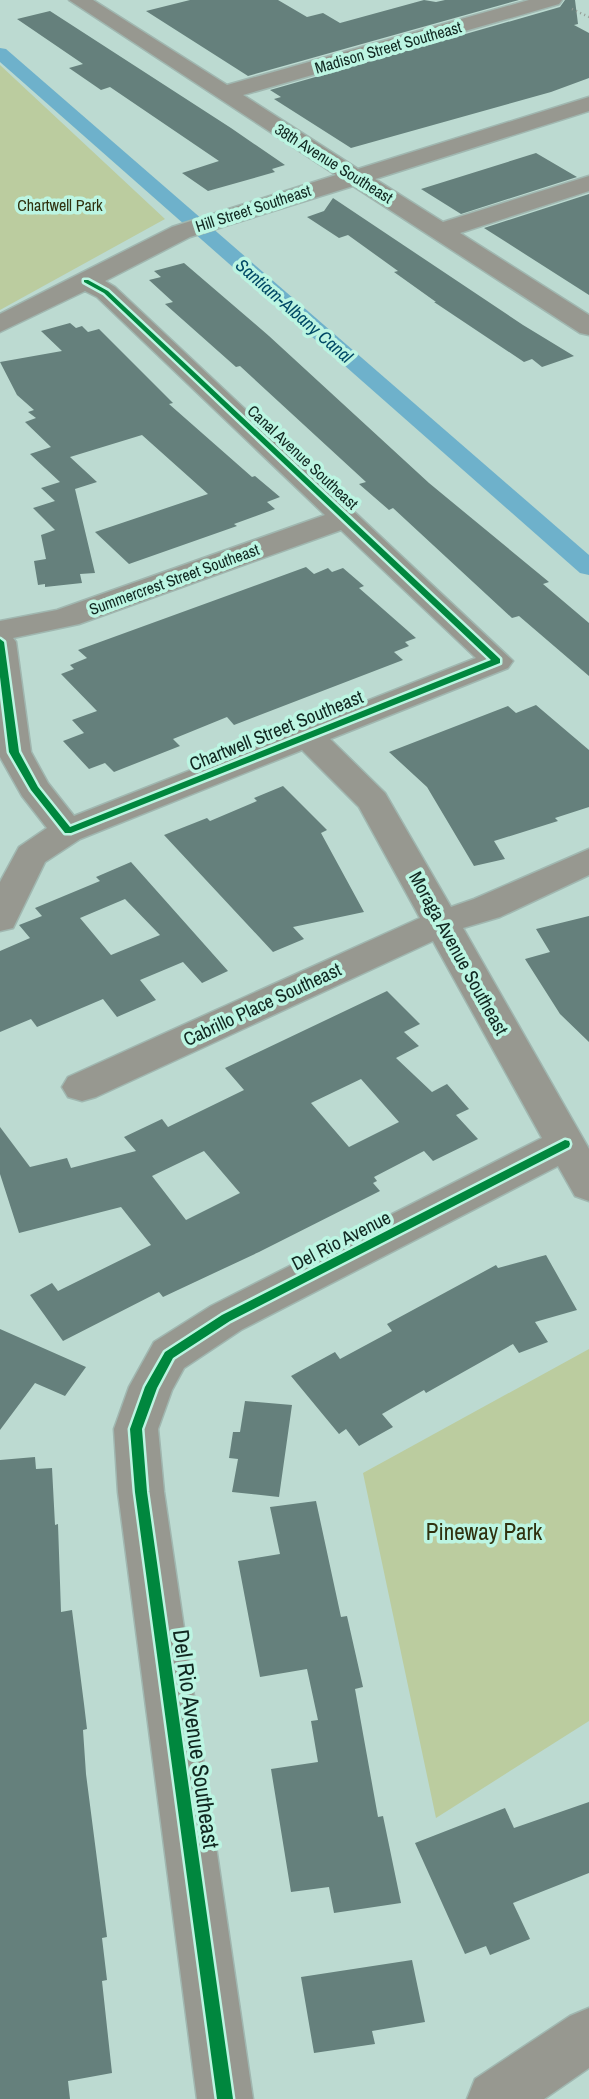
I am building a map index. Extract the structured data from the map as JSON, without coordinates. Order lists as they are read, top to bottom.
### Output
{
  "streets": {
    "street": [
      "Madison Street Southeast",
      "38th Avenue Southeast",
      "Hill Street Southeast",
      "Canal Avenue Southeast",
      "Summercrest Street Southeast",
      "Chartwell Street Southeast",
      "Moraga Avenue Southeast",
      "Cabrillo Place Southeast",
      "Del Rio Avenue",
      "Del Rio Avenue Southeast"
    ]
  },
  "crossings": [
    ["Madison Street Southeast", "38th Avenue Southeast"],
    ["38th Avenue Southeast", "Hill Street Southeast"],
    ["Hill Street Southeast", "Canal Avenue Southeast"],
    ["Canal Avenue Southeast", "Summercrest Street Southeast"],
    ["Canal Avenue Southeast", "Chartwell Street Southeast"],
    ["Chartwell Street Southeast", "Moraga Avenue Southeast"],
    ["Moraga Avenue Southeast", "Cabrillo Place Southeast"],
    ["Moraga Avenue Southeast", "Del Rio Avenue"],
    ["Del Rio Avenue", "Del Rio Avenue Southeast"]
  ],
  "water": ["Santiam-Albany Canal"],
  "parks": ["Chartwell Park", "Pineway Park"]
}
